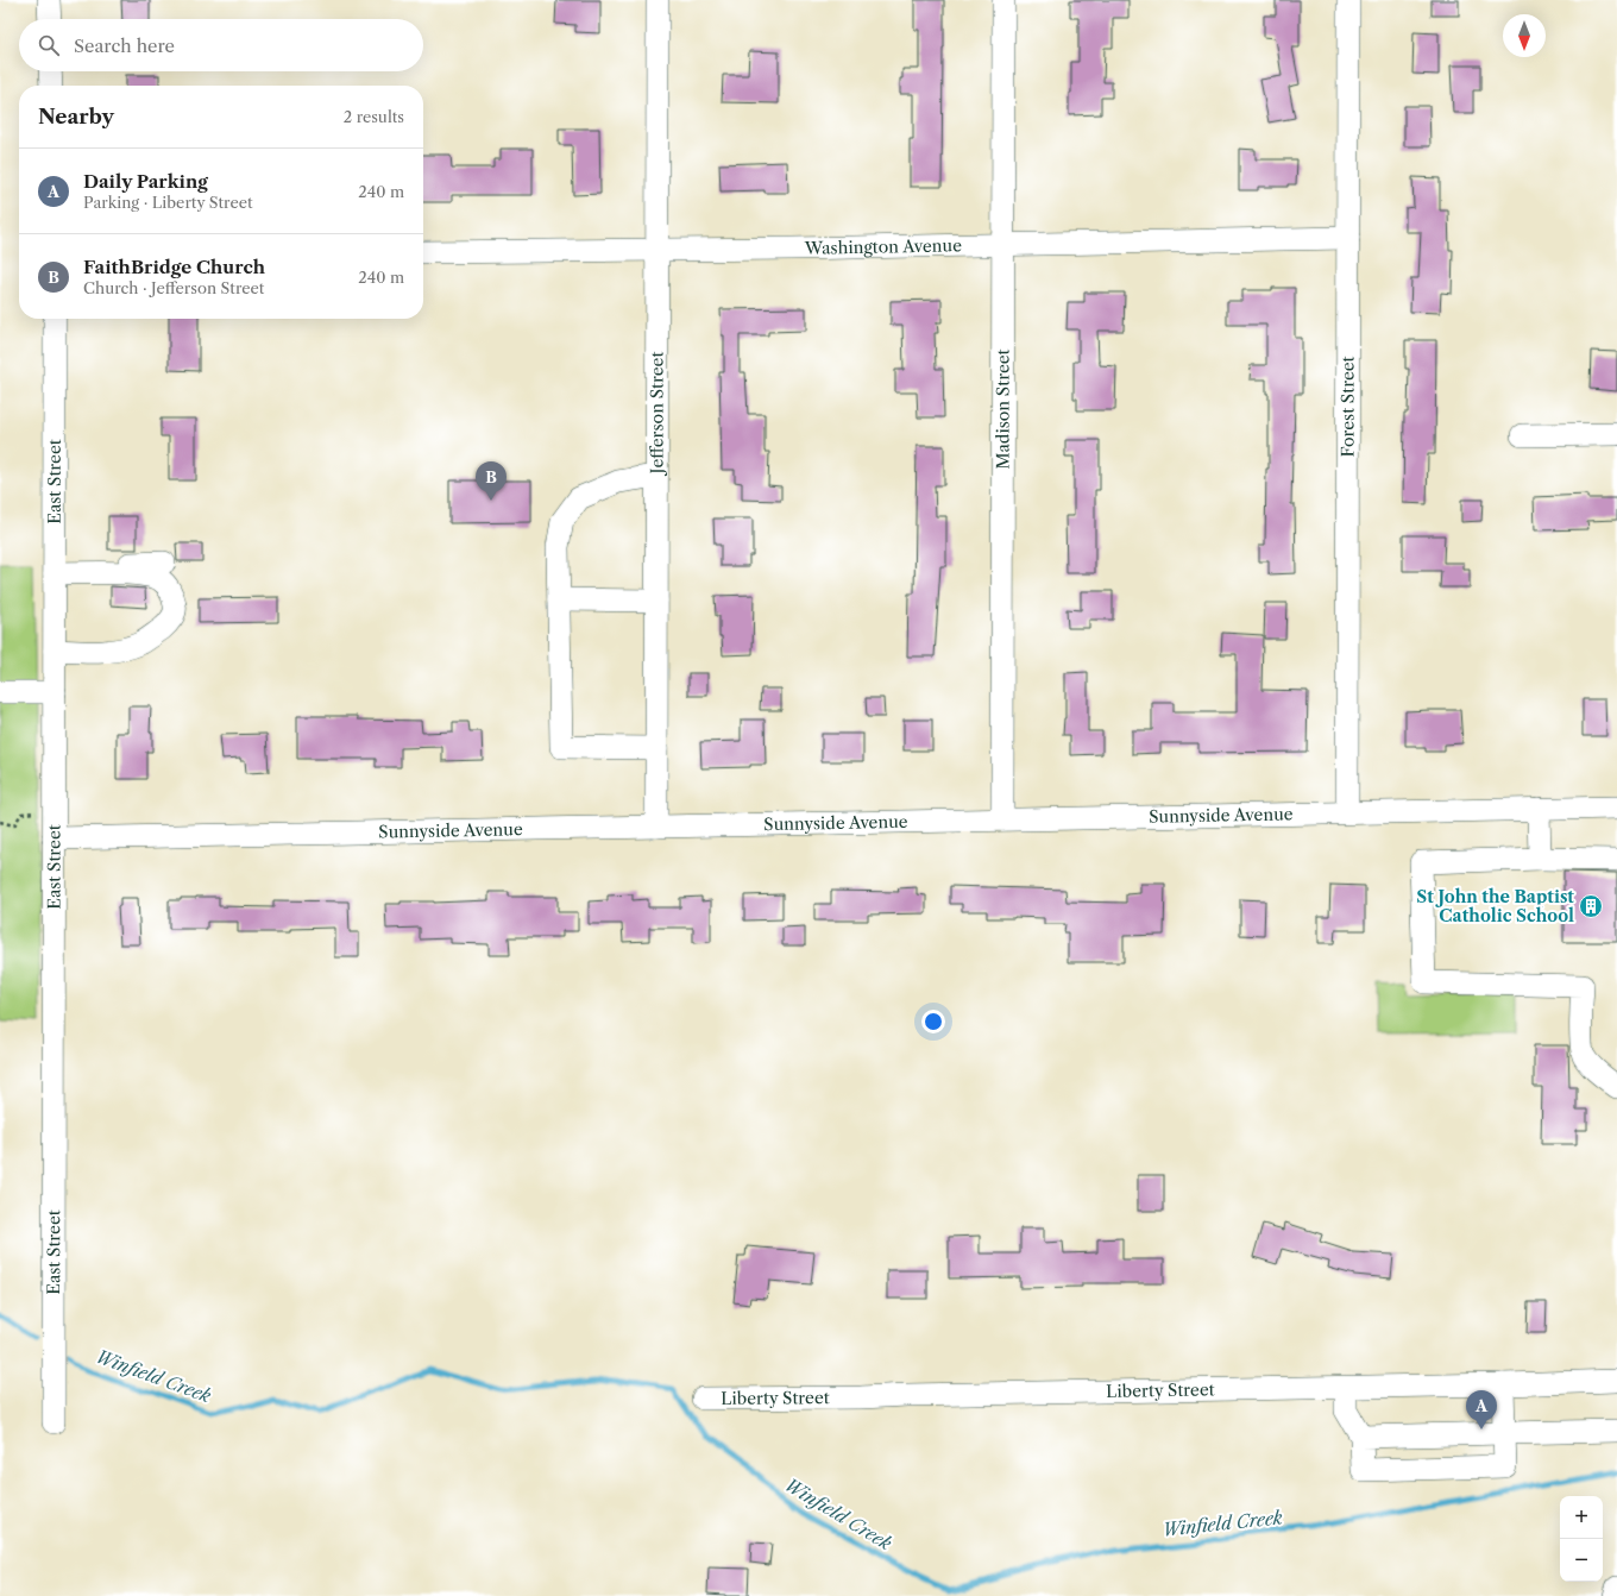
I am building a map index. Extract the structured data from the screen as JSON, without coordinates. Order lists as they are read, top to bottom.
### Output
{
  "streets": {
    "street": [
      "Washington Avenue",
      "Forest Street",
      "Madison Street",
      "Jefferson Street",
      "East Street",
      "Sunnyside Avenue",
      "Liberty Street"
    ]
  },
  "crossings": [
    ["Washington Avenue", "Forest Street"],
    ["Washington Avenue", "Madison Street"],
    ["Washington Avenue", "Jefferson Street"],
    ["Forest Street", "Sunnyside Avenue"],
    ["Madison Street", "Sunnyside Avenue"],
    ["Jefferson Street", "Sunnyside Avenue"],
    ["East Street", "Sunnyside Avenue"]
  ],
  "water": ["Winfield Creek"],
  "places": {
    "building": ["St John the Baptist Catholic School"]
  },
  "north": "bottom",
  "page": {
    "search": "Search here",
    "heading": ["Nearby", "2 results"],
    "list": [
      {
        "mark": "A",
        "name": "Daily Parking",
        "note": "Parking · Liberty Street",
        "value": "240 m"
      },
      {
        "mark": "B",
        "name": "FaithBridge Church",
        "note": "Church · Jefferson Street",
        "value": "240 m"
      }
    ],
    "pins": ["B", "A"],
    "map_buttons": ["+", "−"]
  }
}
